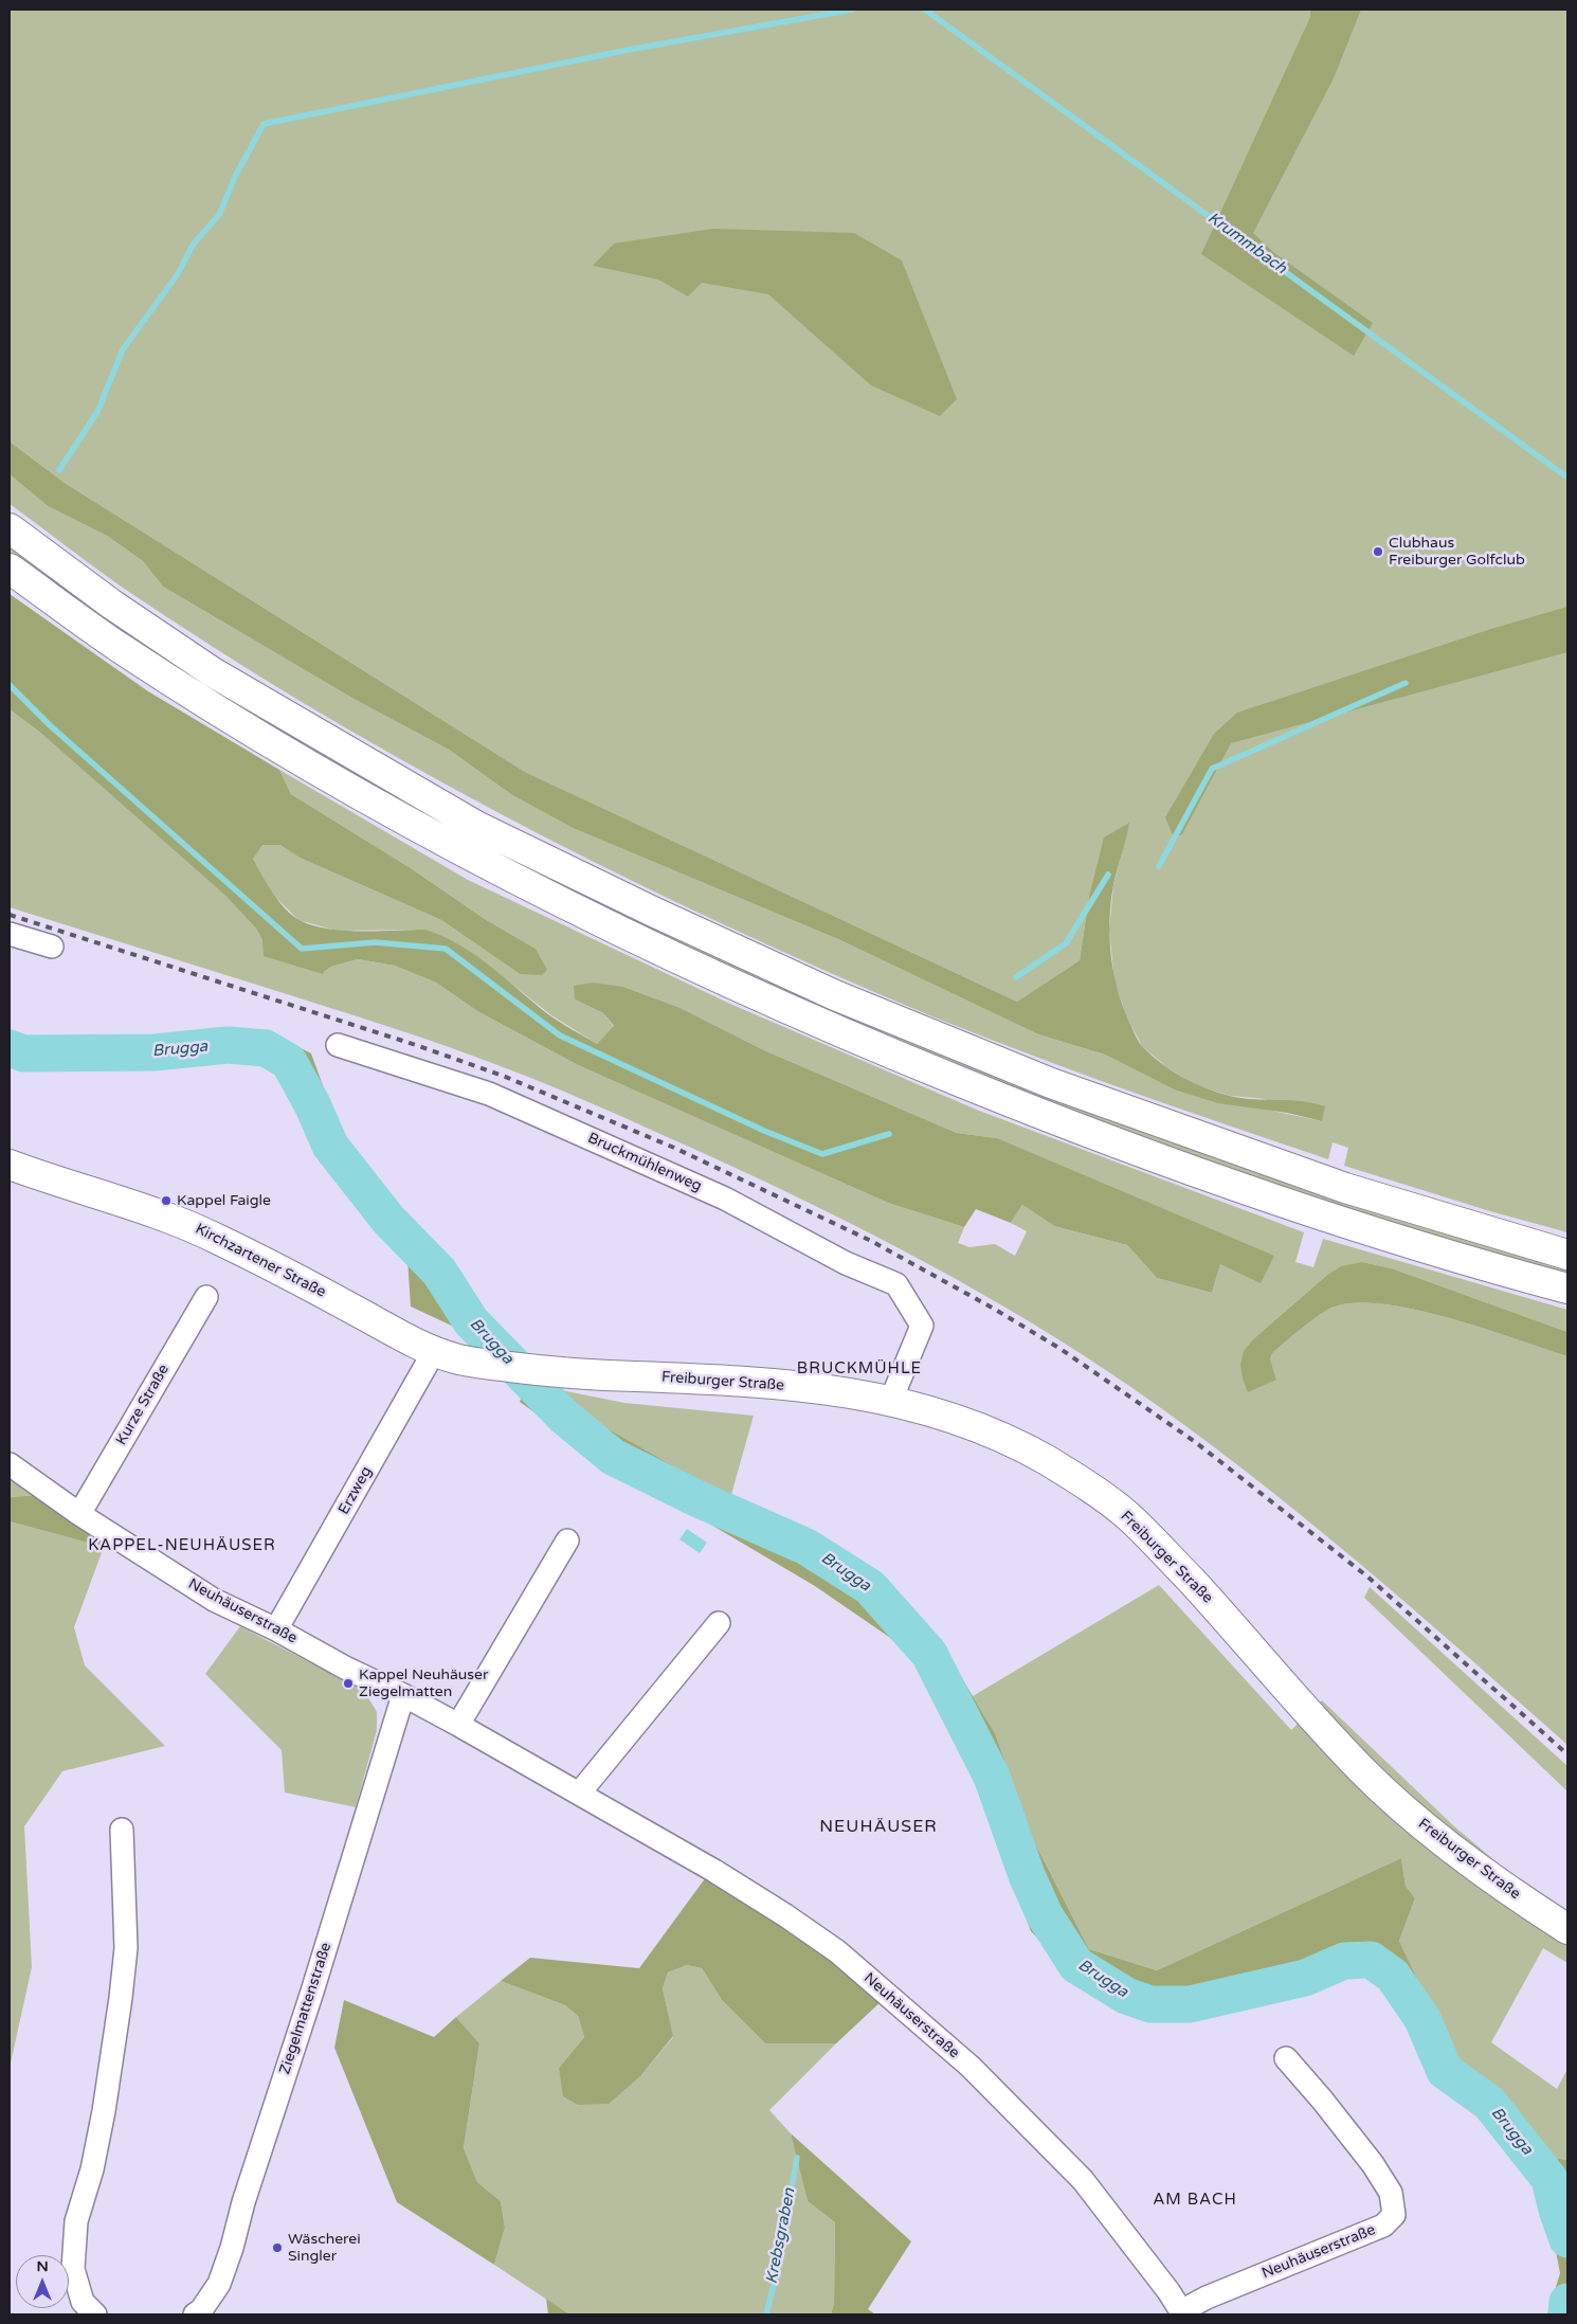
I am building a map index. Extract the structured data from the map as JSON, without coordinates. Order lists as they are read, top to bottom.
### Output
{
  "streets": {
    "main road": ["Kirchzartener Straße", "Freiburger Straße"],
    "street": [
      "Bruckmühlenweg",
      "Kurze Straße",
      "Erzweg",
      "Neuhäuserstraße",
      "Ziegelmattenstraße"
    ]
  },
  "crossings": [
    ["Bruckmühlenweg", "Freiburger Straße"],
    ["Kirchzartener Straße", "Freiburger Straße"],
    ["Kirchzartener Straße", "Erzweg"],
    ["Kurze Straße", "Neuhäuserstraße"],
    ["Erzweg", "Neuhäuserstraße"],
    ["Neuhäuserstraße", "Ziegelmattenstraße"]
  ],
  "districts": [
    "BRUCKMÜHLE",
    "KAPPEL-NEUHÄUSER",
    "NEUHÄUSER",
    "AM BACH"
  ],
  "water": ["Krummbach", "Brugga", "Krebsgraben"],
  "places": [
    "Clubhaus Freiburger Golfclub",
    "Kappel Faigle",
    "Kappel Neuhäuser Ziegelmatten",
    "Wäscherei Singler"
  ],
  "north": "top"
}
